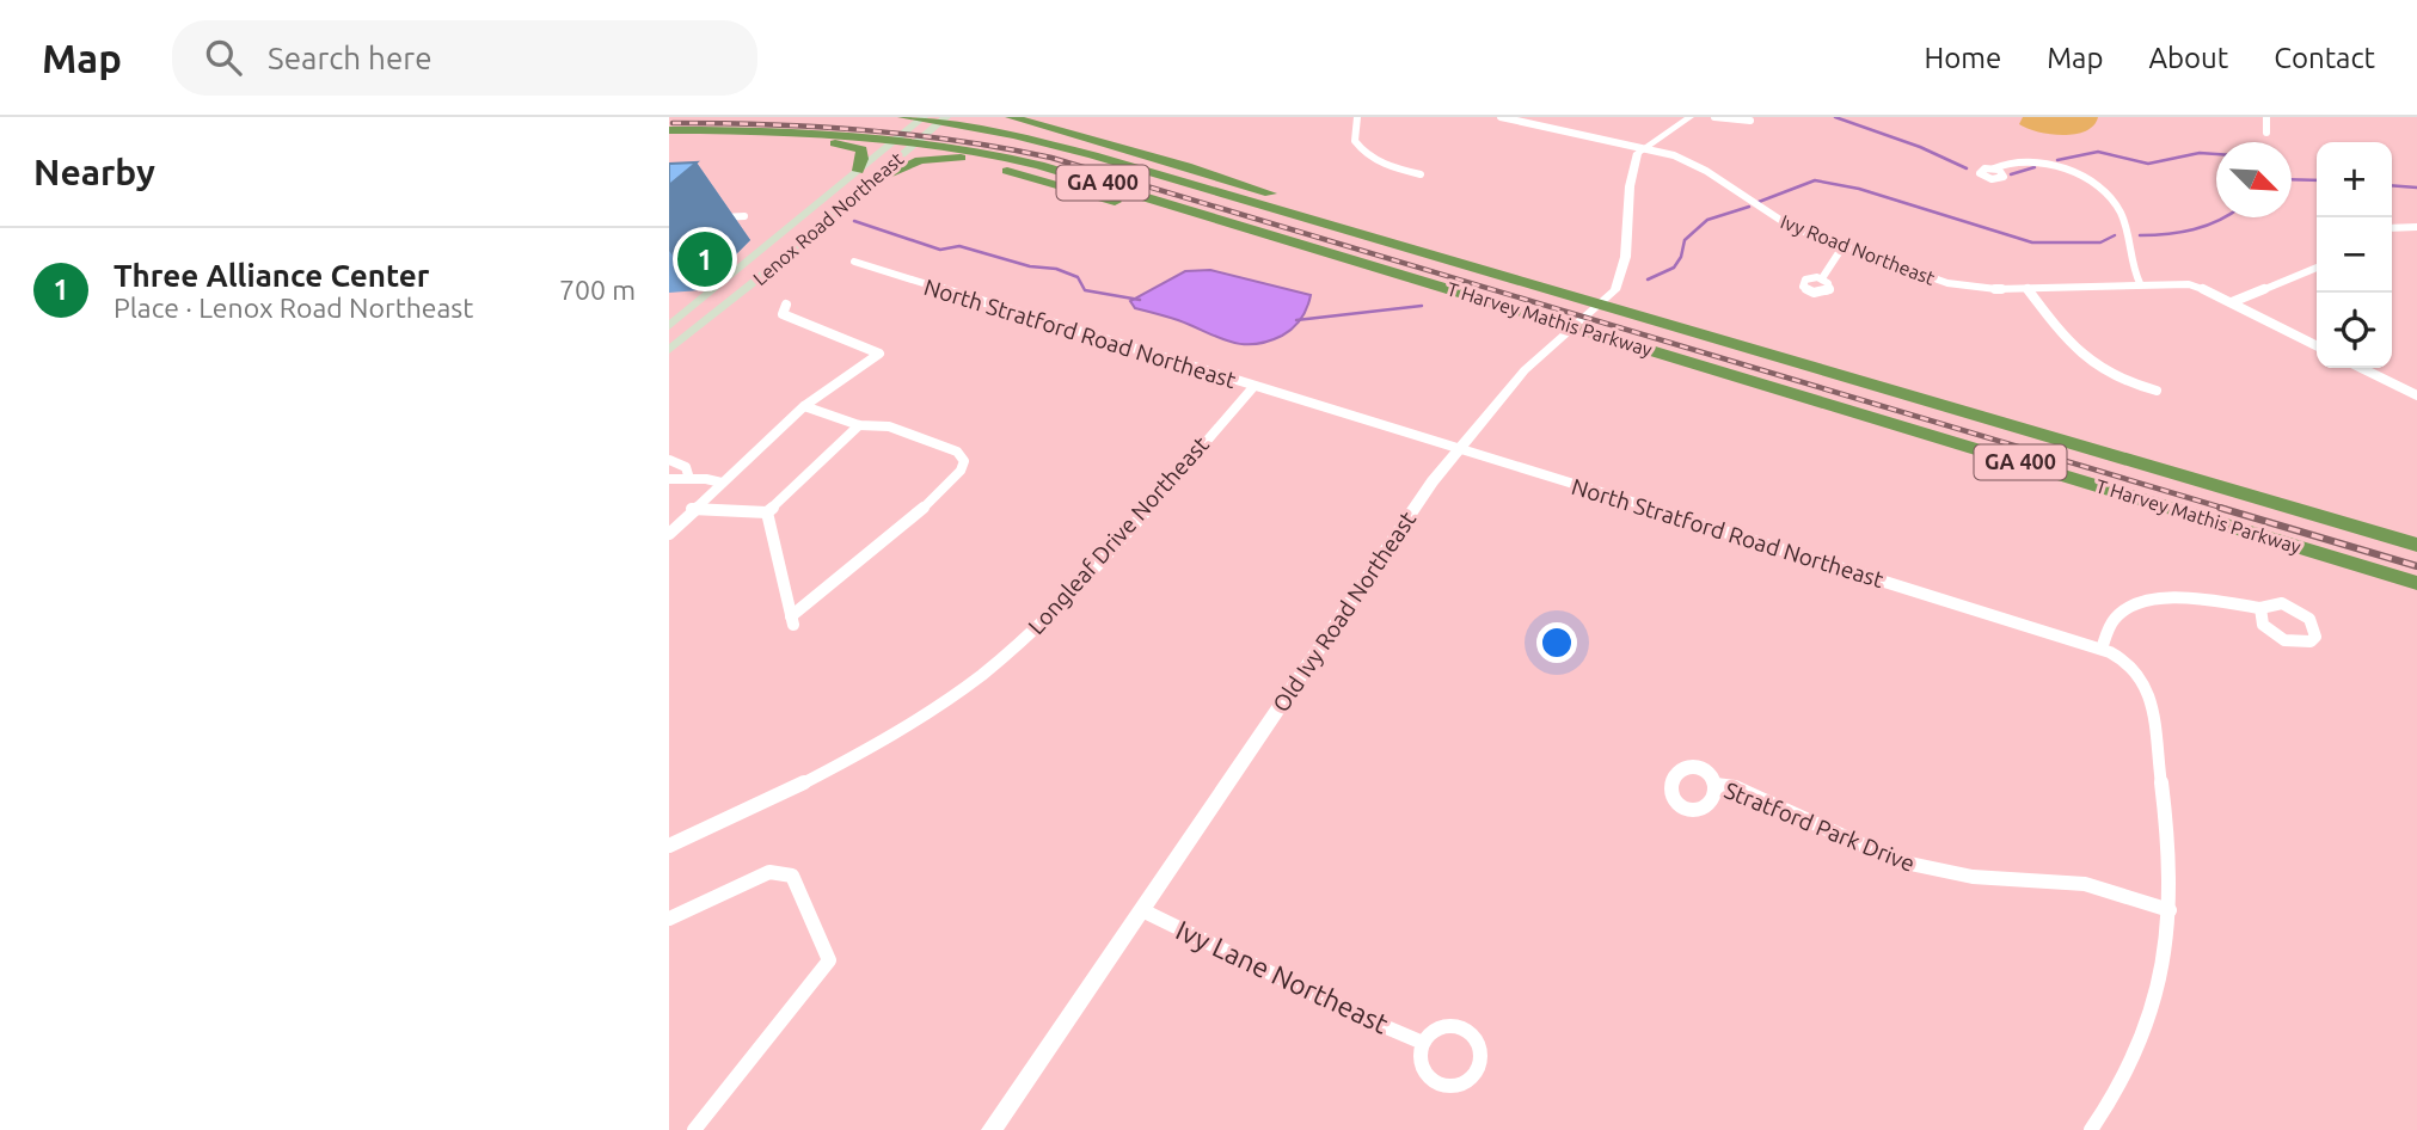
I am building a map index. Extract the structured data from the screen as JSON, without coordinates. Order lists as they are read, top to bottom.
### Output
{
  "streets": {
    "highway": ["GA 400", "T Harvey Mathis Parkway"],
    "main road": ["Lenox Road Northeast"],
    "street": [
      "Ivy Road Northeast",
      "North Stratford Road Northeast",
      "Longleaf Drive Northeast",
      "Old Ivy Road Northeast",
      "Stratford Park Drive",
      "Ivy Lane Northeast"
    ]
  },
  "crossings": [
    ["Ivy Road Northeast", "Old Ivy Road Northeast"],
    ["North Stratford Road Northeast", "Longleaf Drive Northeast"],
    ["North Stratford Road Northeast", "Old Ivy Road Northeast"],
    ["North Stratford Road Northeast", "Stratford Park Drive"],
    ["Old Ivy Road Northeast", "Ivy Lane Northeast"]
  ],
  "north": "bottom right",
  "page": {
    "header": "Map",
    "search": "Search here",
    "nav": [
      "Home",
      "Map",
      "About",
      "Contact"
    ],
    "heading": "Nearby",
    "map_buttons": ["+", "−"],
    "list": [
      {
        "mark": "1",
        "name": "Three Alliance Center",
        "note": "Place · Lenox Road Northeast",
        "value": "700 m"
      }
    ],
    "pins": "1"
  }
}
